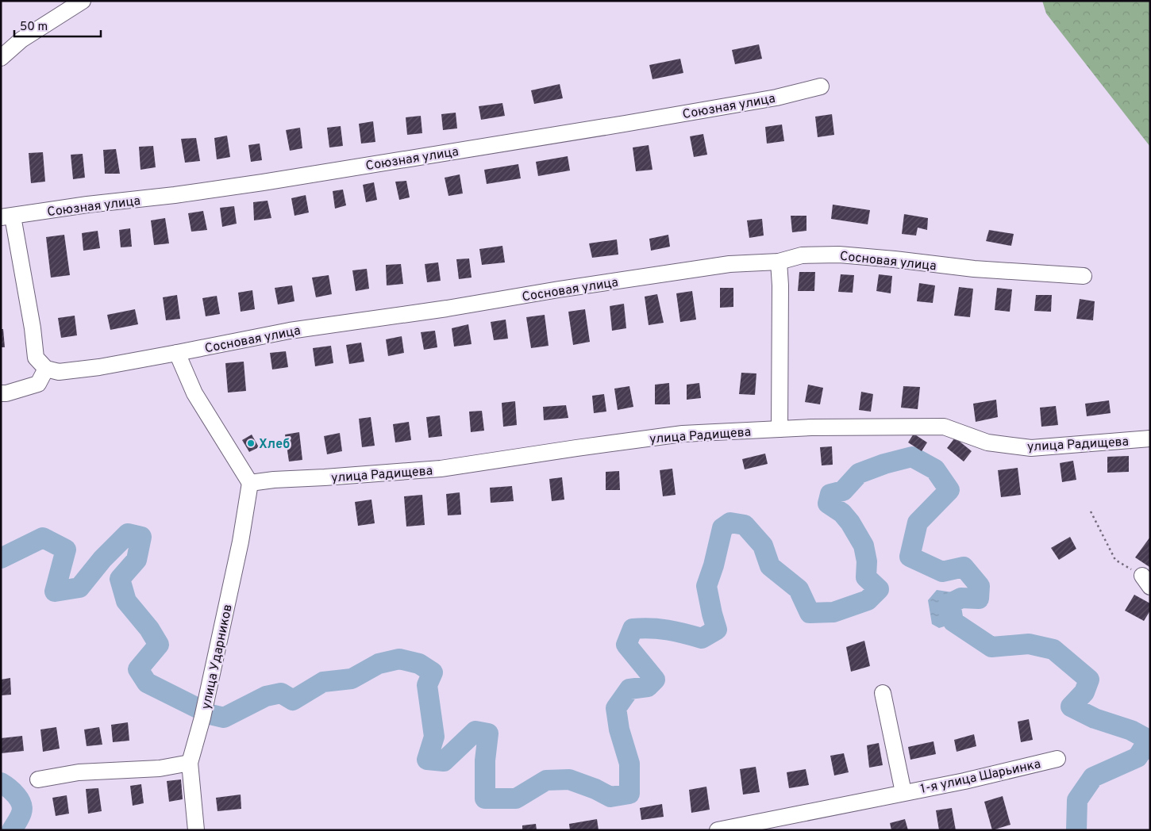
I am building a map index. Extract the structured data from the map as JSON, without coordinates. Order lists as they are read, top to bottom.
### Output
{
  "streets": {
    "street": [
      "Союзная улица",
      "Сосновая улица",
      "улица Радищева",
      "улица Ударников",
      "1-я улица Шарьинка"
    ]
  },
  "crossings": [
    ["улица Радищева", "улица Ударников"]
  ],
  "places": ["Хлеб"],
  "scale_bar": "50 m"
}
